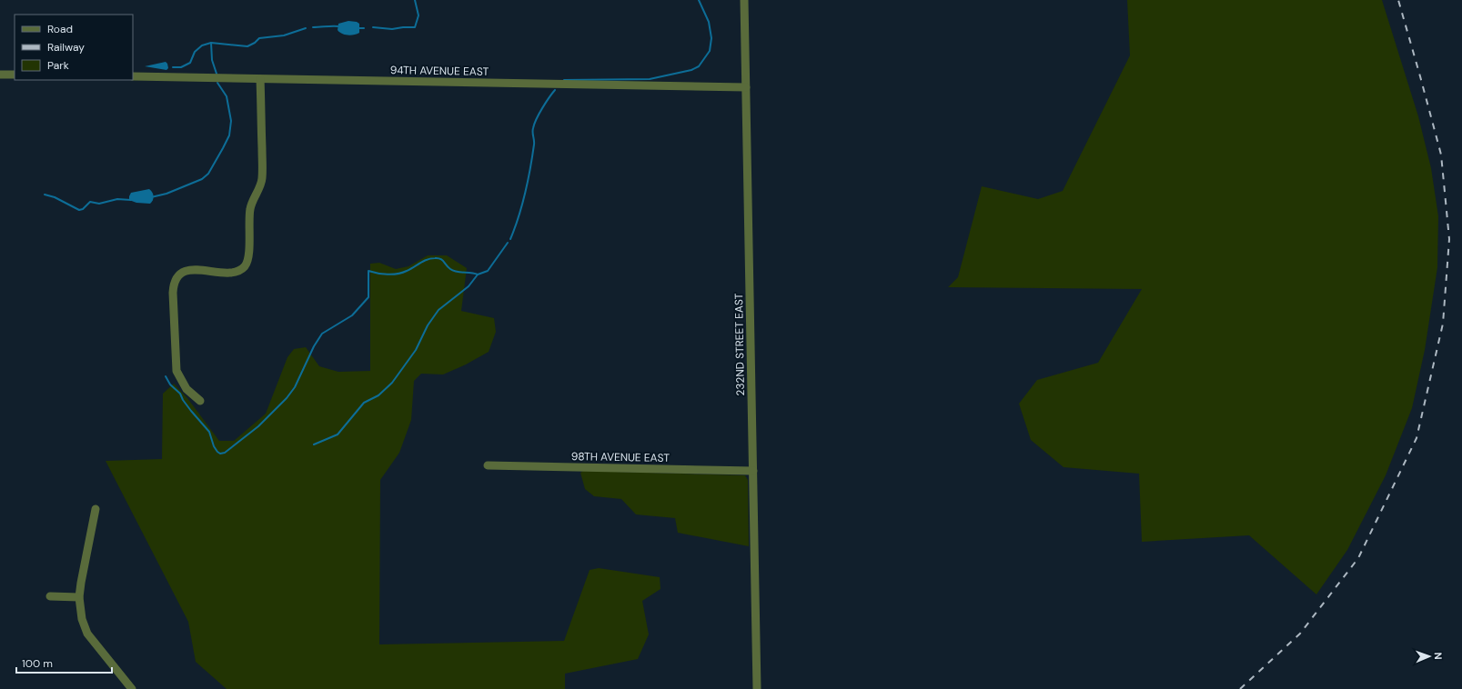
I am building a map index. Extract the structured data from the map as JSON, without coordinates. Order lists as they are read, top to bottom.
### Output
{
  "streets": {
    "street": ["94TH AVENUE EAST", "232ND STREET EAST", "98TH AVENUE EAST"]
  },
  "crossings": [
    ["94TH AVENUE EAST", "232ND STREET EAST"],
    ["232ND STREET EAST", "98TH AVENUE EAST"]
  ],
  "legend": ["Road", "Railway", "Park"],
  "scale_bar": "100 m",
  "north": "right"
}
